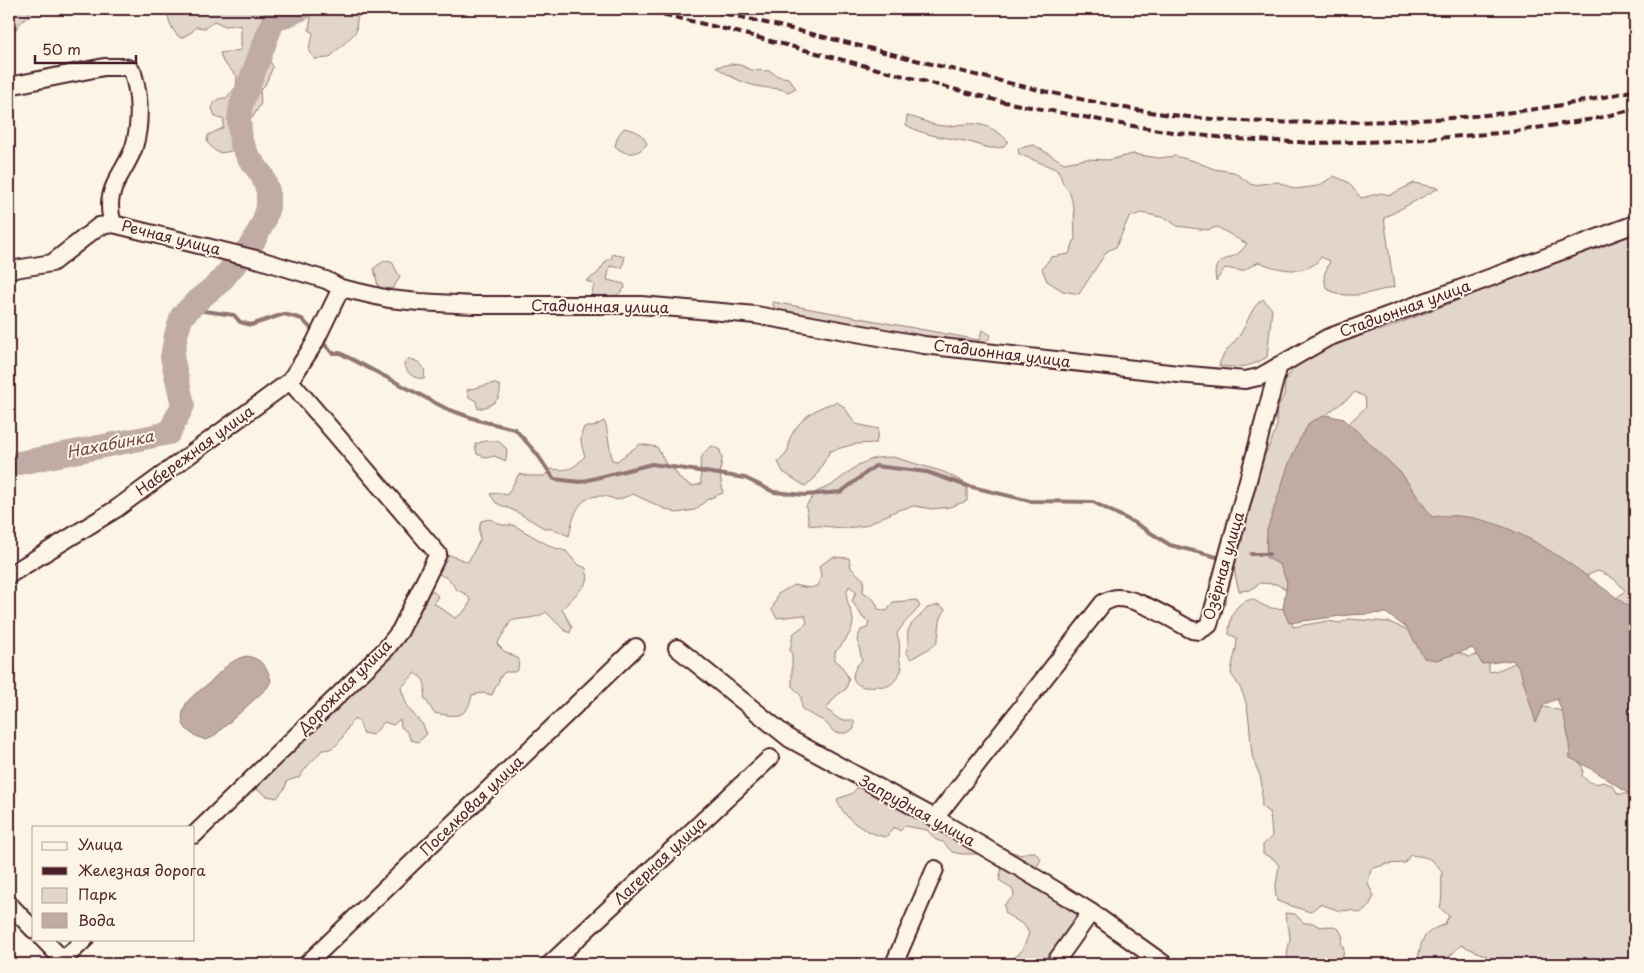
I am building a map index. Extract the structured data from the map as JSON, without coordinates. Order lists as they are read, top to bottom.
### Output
{
  "streets": {
    "street": [
      "Речная улица",
      "Стадионная улица",
      "Набережная улица",
      "Озёрная улица",
      "Дорожная улица",
      "Поселковая улица",
      "Запрудная улица",
      "Лагерная улица"
    ]
  },
  "crossings": [
    ["Речная улица", "Стадионная улица"],
    ["Стадионная улица", "Набережная улица"],
    ["Стадионная улица", "Озёрная улица"],
    ["Набережная улица", "Дорожная улица"],
    ["Озёрная улица", "Запрудная улица"]
  ],
  "water": ["Нахабинка"],
  "legend": [
    "Улица",
    "Железная дорога",
    "Парк",
    "Вода"
  ],
  "scale_bar": "50 m"
}
